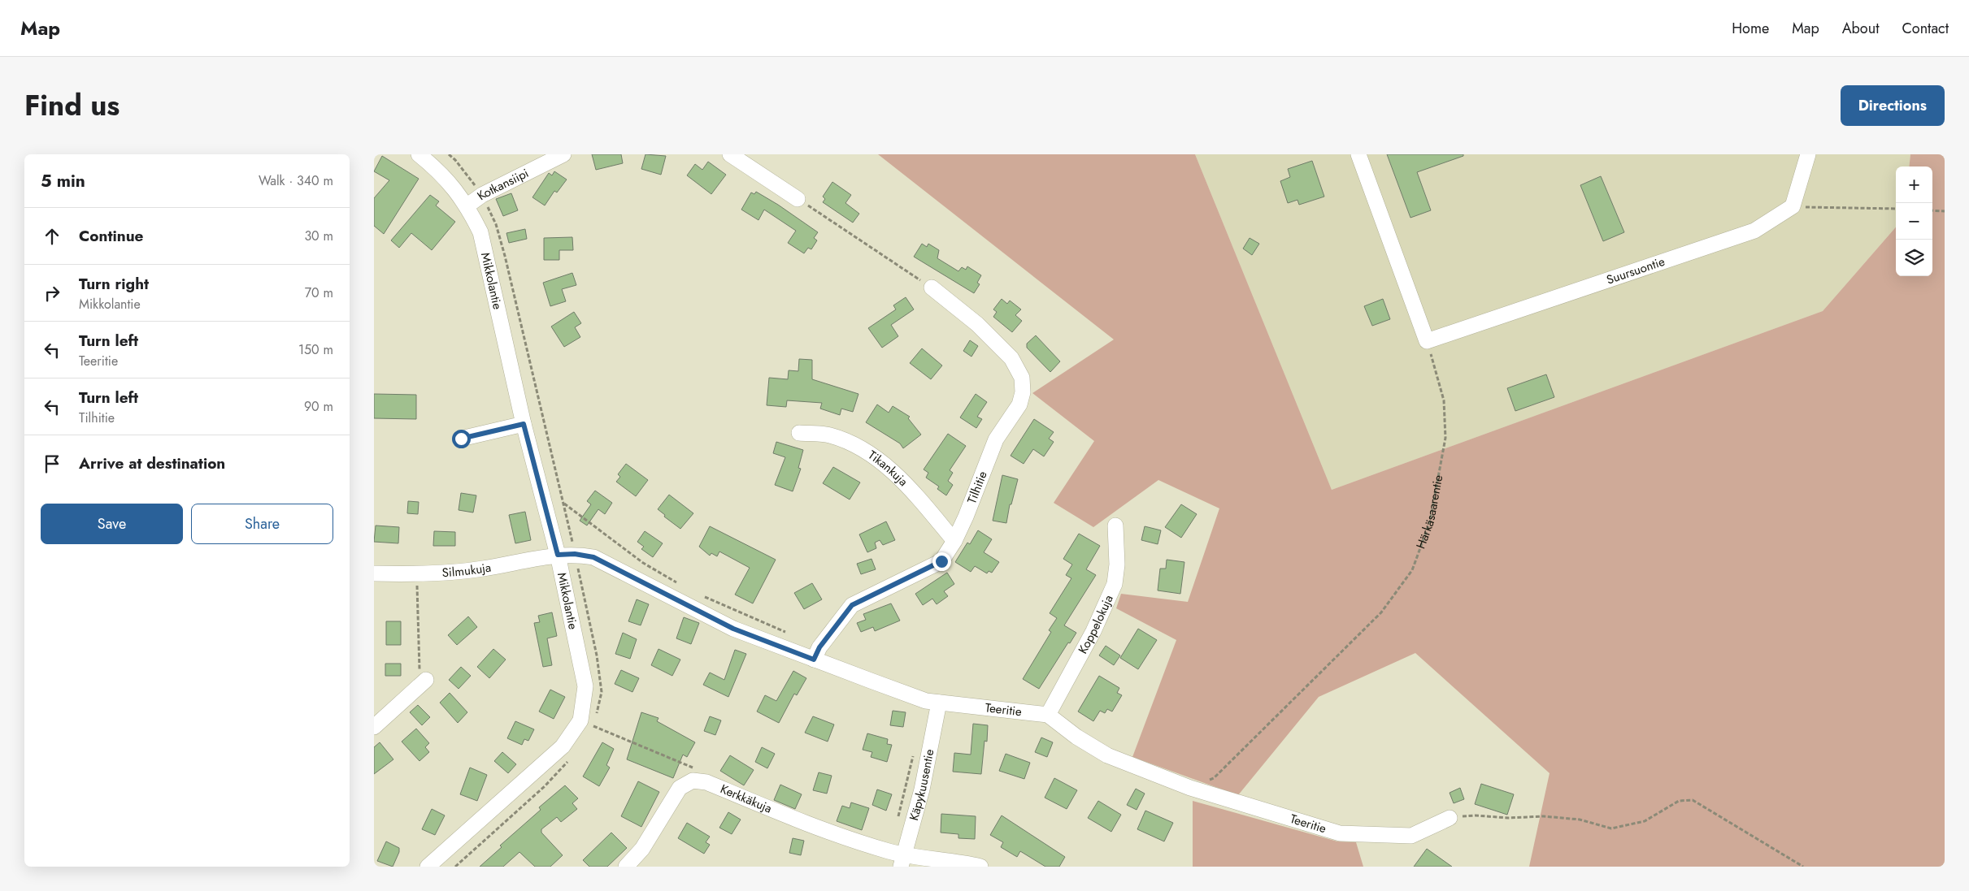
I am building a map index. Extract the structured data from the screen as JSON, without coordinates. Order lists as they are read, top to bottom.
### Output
{
  "streets": {
    "street": [
      "Kotkansiipi",
      "Suursuontie",
      "Mikkolantie",
      "Tikankuja",
      "Tilhitie",
      "Silmukuja",
      "Koppelokuja",
      "Teeritie",
      "Käpykuusentie",
      "Kerkkäkuja"
    ],
    "path": ["Härkäsaarentie"]
  },
  "crossings": [
    ["Kotkansiipi", "Mikkolantie"],
    ["Suursuontie", "Härkäsaarentie"],
    ["Mikkolantie", "Silmukuja"],
    ["Mikkolantie", "Teeritie"],
    ["Tikankuja", "Tilhitie"],
    ["Tilhitie", "Teeritie"],
    ["Härkäsaarentie", "Teeritie"],
    ["Silmukuja", "Teeritie"],
    ["Koppelokuja", "Teeritie"],
    ["Teeritie", "Käpykuusentie"],
    ["Käpykuusentie", "Kerkkäkuja"]
  ],
  "page": {
    "header": "Map",
    "nav": [
      "Home",
      "Map",
      "About",
      "Contact"
    ],
    "title": "Find us",
    "buttons": [
      "Directions",
      ["Save", "Share"]
    ],
    "heading": ["5 min", "Walk · 340 m"],
    "map_buttons": ["+", "−"],
    "list": [
      ["Continue", "30 m"],
      ["Turn right", "Mikkolantie", "70 m"],
      ["Turn left", "Teeritie", "150 m"],
      ["Turn left", "Tilhitie", "90 m"],
      "Arrive at destination"
    ]
  }
}
